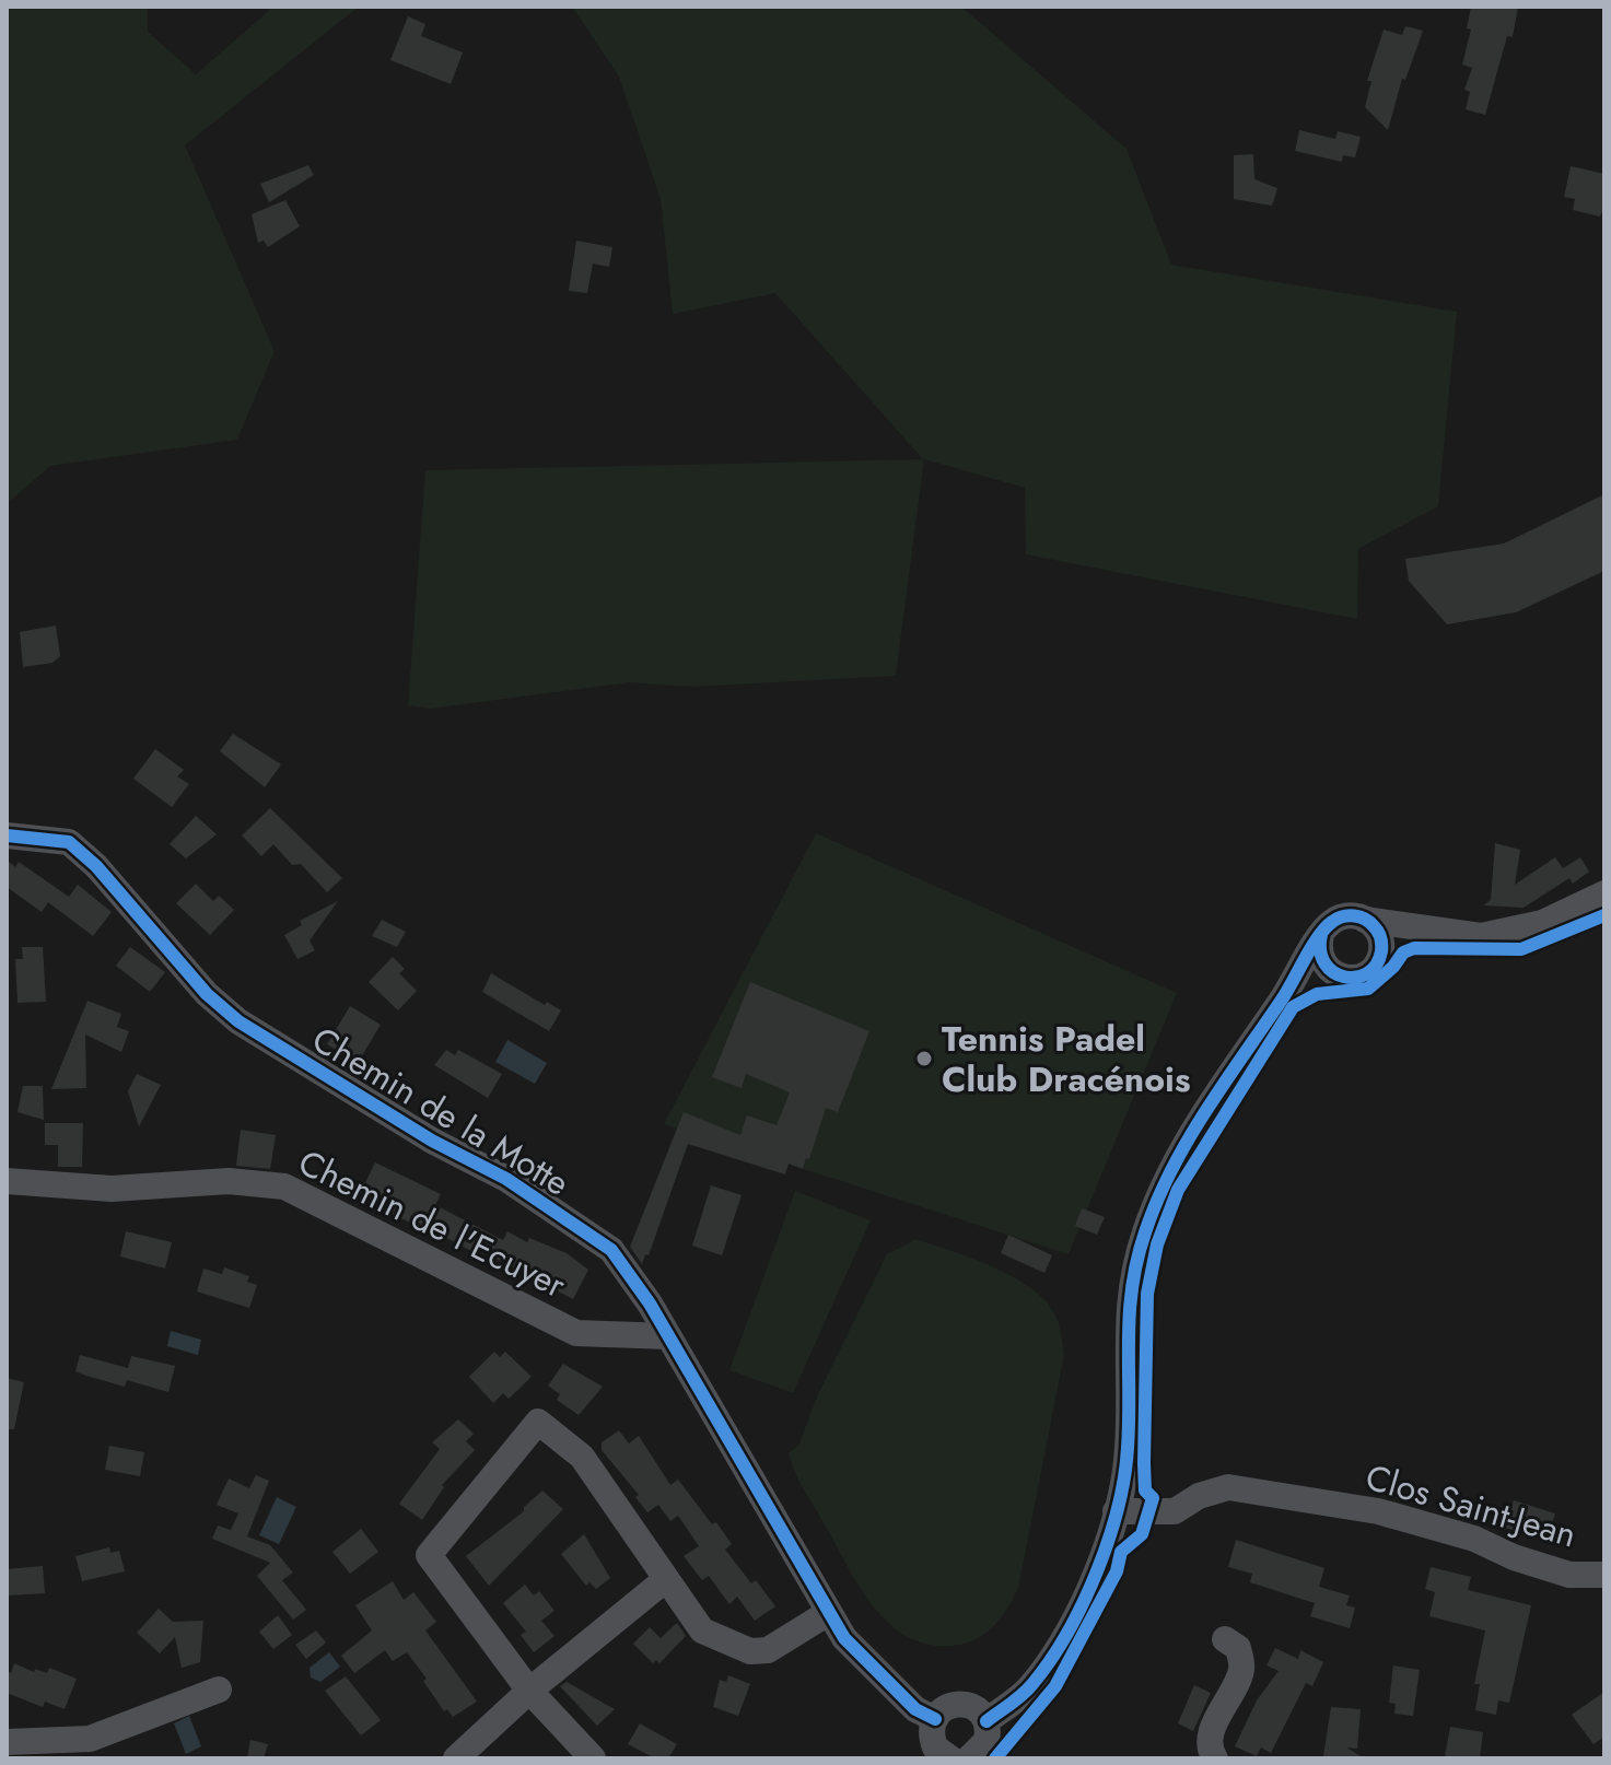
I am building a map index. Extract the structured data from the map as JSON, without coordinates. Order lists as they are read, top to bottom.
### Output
{
  "streets": {
    "street": ["Chemin de la Motte", "Chemin de l'Ecuyer", "Clos Saint-Jean"]
  },
  "crossings": [
    ["Chemin de la Motte", "Chemin de l'Ecuyer"]
  ],
  "places": ["Tennis Padel Club Dracénois"]
}
